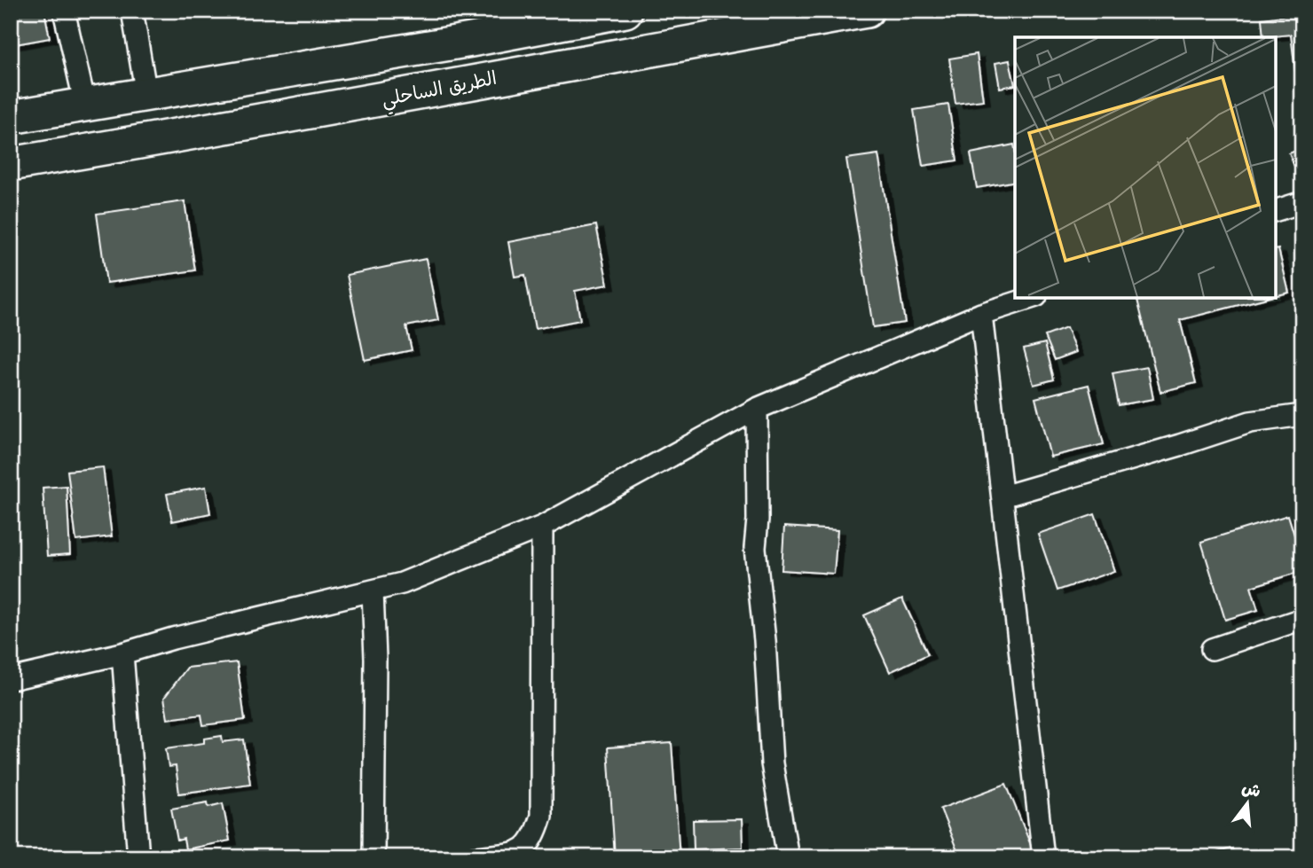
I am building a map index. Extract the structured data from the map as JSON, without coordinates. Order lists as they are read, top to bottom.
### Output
{
  "streets": {
    "highway": ["الطريق الساحلي"]
  },
  "north": "top"
}
